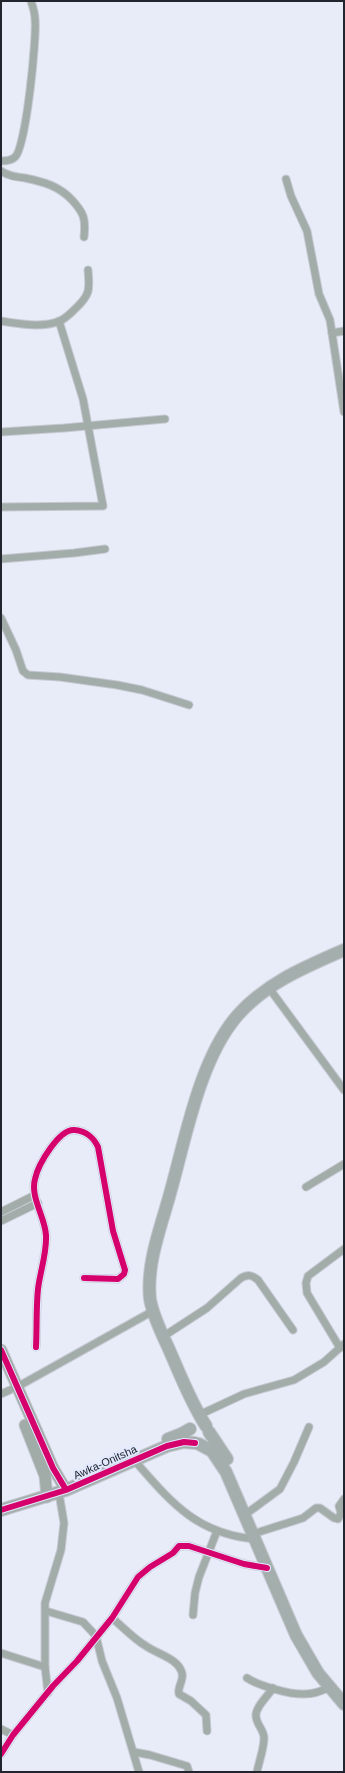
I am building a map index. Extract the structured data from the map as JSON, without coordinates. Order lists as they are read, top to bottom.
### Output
{
  "streets": {
    "main road": ["Awka-Onitsha"]
  }
}
